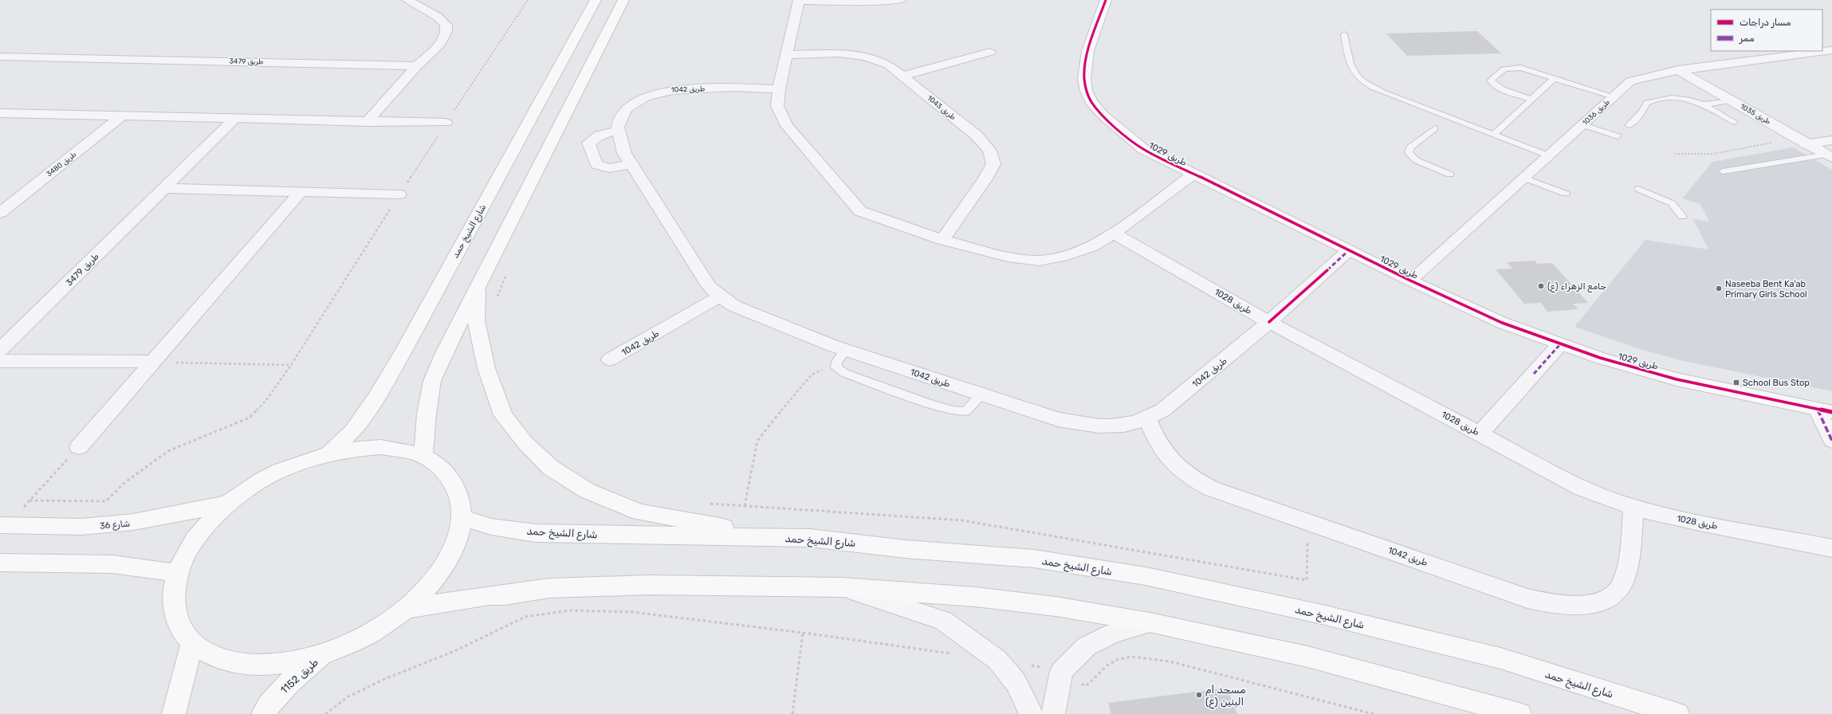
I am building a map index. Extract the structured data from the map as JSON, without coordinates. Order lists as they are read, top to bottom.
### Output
{
  "streets": {
    "main road": [
      "طريق 1029",
      "شارع الشيخ حمد",
      "شارع 36",
      "طريق 1152"
    ],
    "street": [
      "طريق 3479",
      "طريق 1042",
      "طريق 1043",
      "طريق 1036",
      "طريق 1035",
      "طريق 3480",
      "طريق 1028"
    ]
  },
  "crossings": [
    ["طريق 1042", "طريق 1029"],
    ["طريق 1042", "طريق 1028"],
    ["طريق 1036", "طريق 1035"],
    ["طريق 1036", "طريق 1029"]
  ],
  "places": {
    "other": ["جامع الزهراء (ع)", "Naseeba Bent Ka'ab Primary Girls School", "مسجد أم البنين (ع)"],
    "transit": ["School Bus Stop"]
  },
  "legend": ["مسار دراجات", "ممر"]
}
